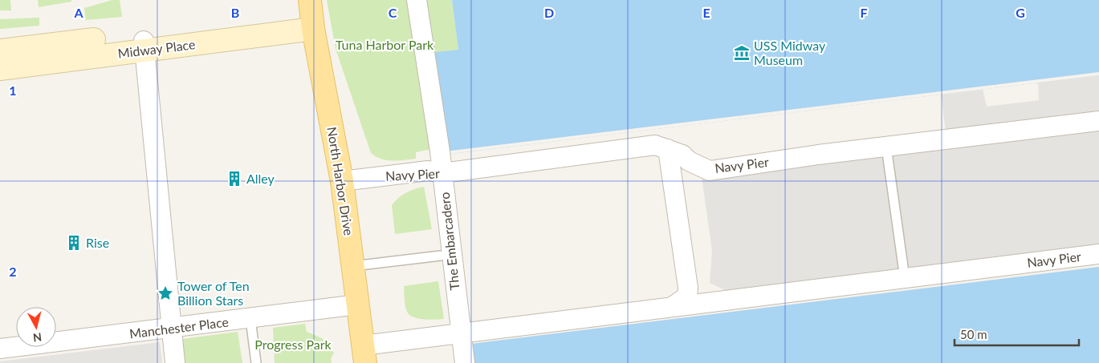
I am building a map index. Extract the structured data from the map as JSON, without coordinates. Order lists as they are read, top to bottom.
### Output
{
  "streets": {
    "main road": ["North Harbor Drive"],
    "street": [
      "Midway Place",
      "Navy Pier",
      "The Embarcadero",
      "Manchester Place"
    ]
  },
  "crossings": [
    ["Midway Place", "North Harbor Drive"],
    ["Navy Pier", "North Harbor Drive"],
    ["Navy Pier", "The Embarcadero"],
    ["North Harbor Drive", "Manchester Place"]
  ],
  "parks": ["Tuna Harbor Park", "Progress Park"],
  "places": {
    "museum": ["USS Midway Museum"],
    "building": ["Alley", "Rise"],
    "place": ["Tower of Ten Billion Stars"]
  },
  "scale_bar": "50 m",
  "north": "bottom",
  "grid": {
    "columns": [
      "A",
      "B",
      "C",
      "D",
      "E",
      "F",
      "G"
    ],
    "rows": ["1", "2"]
  }
}
